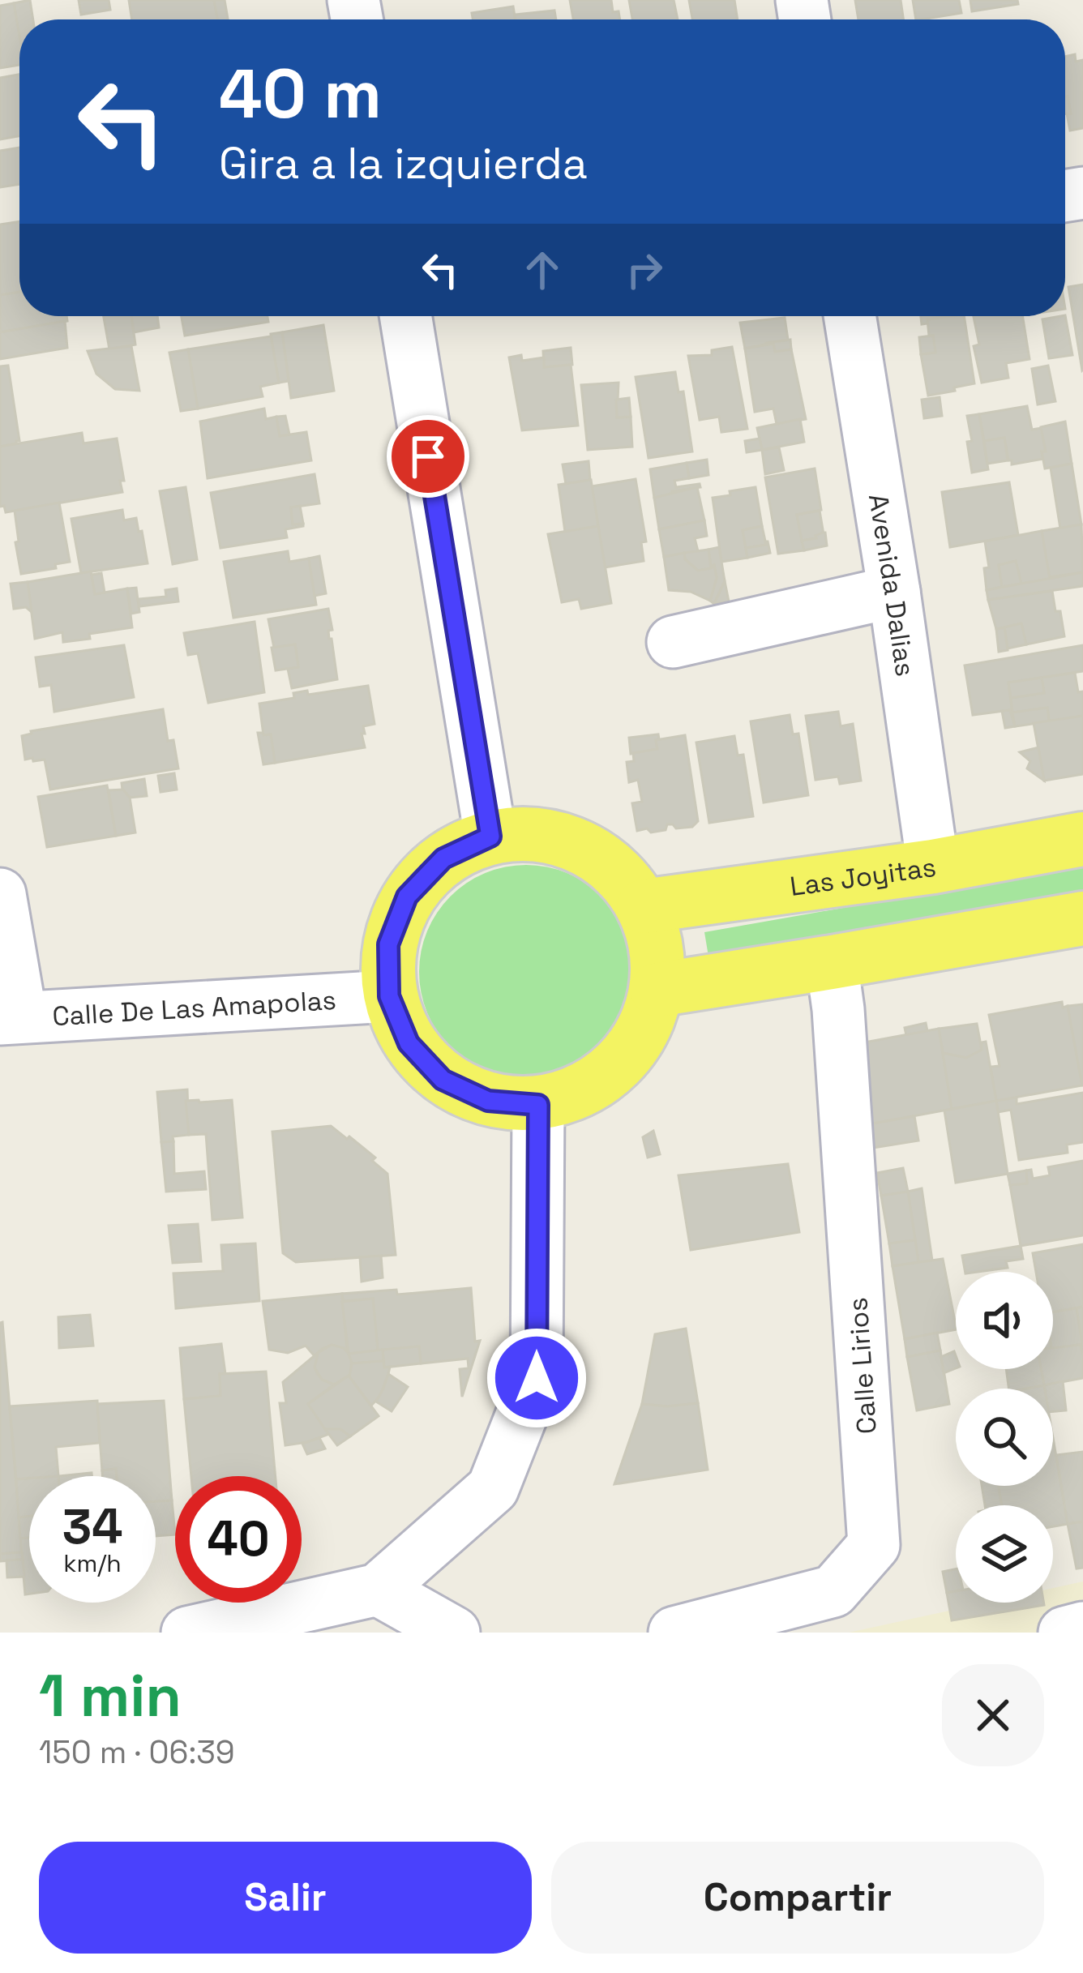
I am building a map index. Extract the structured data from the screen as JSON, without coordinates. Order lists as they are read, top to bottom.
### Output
{
  "streets": {
    "main road": ["Las Joyitas"],
    "street": ["Avenida Dalias", "Calle De Las Amapolas", "Calle Lirios"]
  },
  "crossings": [
    ["Avenida Dalias", "Las Joyitas"],
    ["Las Joyitas", "Calle De Las Amapolas"]
  ],
  "page": {
    "turn": ["40 m", "Gira a la izquierda"],
    "speed": "34 km/h",
    "limit": "40",
    "heading": ["1 min", "150 m · 06:39"],
    "buttons": ["Salir", "Compartir"]
  }
}
